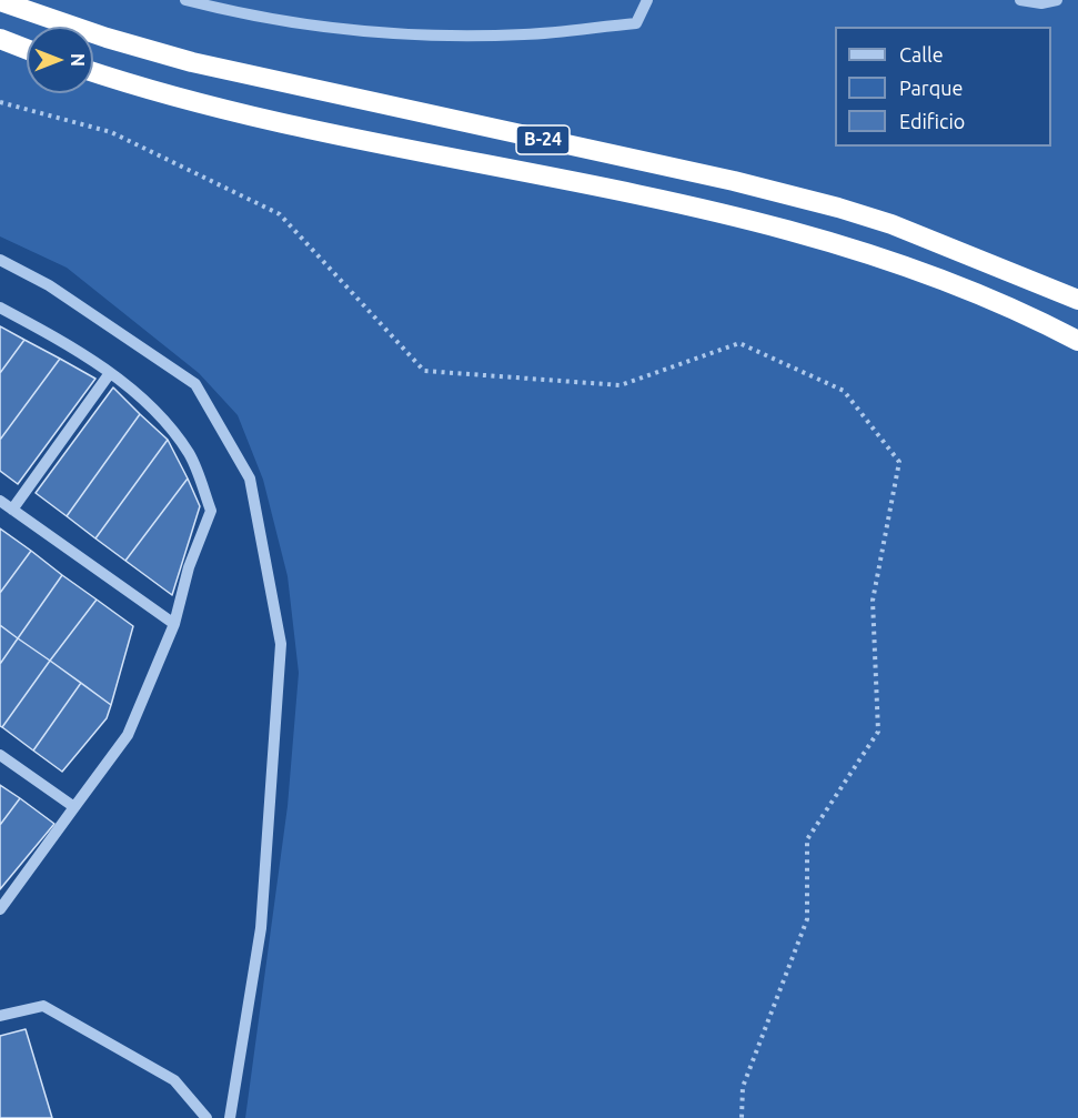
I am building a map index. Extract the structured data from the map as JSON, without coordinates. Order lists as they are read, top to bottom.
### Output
{
  "streets": {
    "highway": ["B-24"]
  },
  "legend": ["Calle", "Parque", "Edificio"],
  "north": "right"
}
